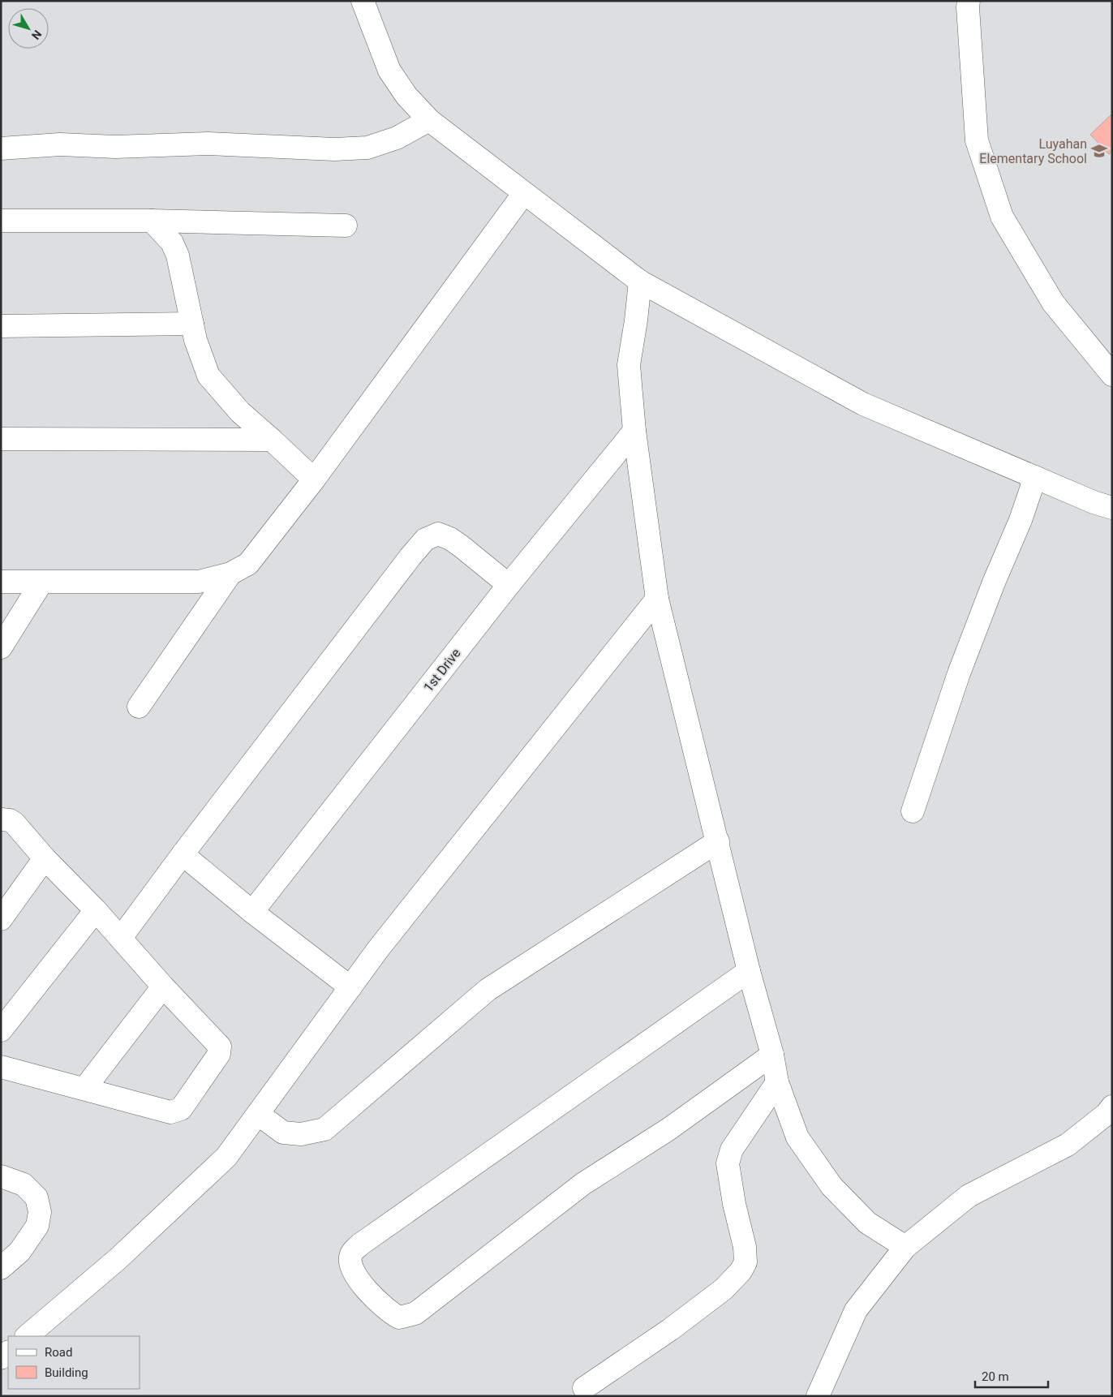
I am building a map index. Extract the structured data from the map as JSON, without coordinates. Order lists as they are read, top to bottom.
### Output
{
  "streets": {
    "street": ["1st Drive"]
  },
  "places": {
    "school or university": ["Luyahan Elementary School"]
  },
  "legend": ["Road", "Building"],
  "scale_bar": "20 m",
  "north": "bottom right"
}
